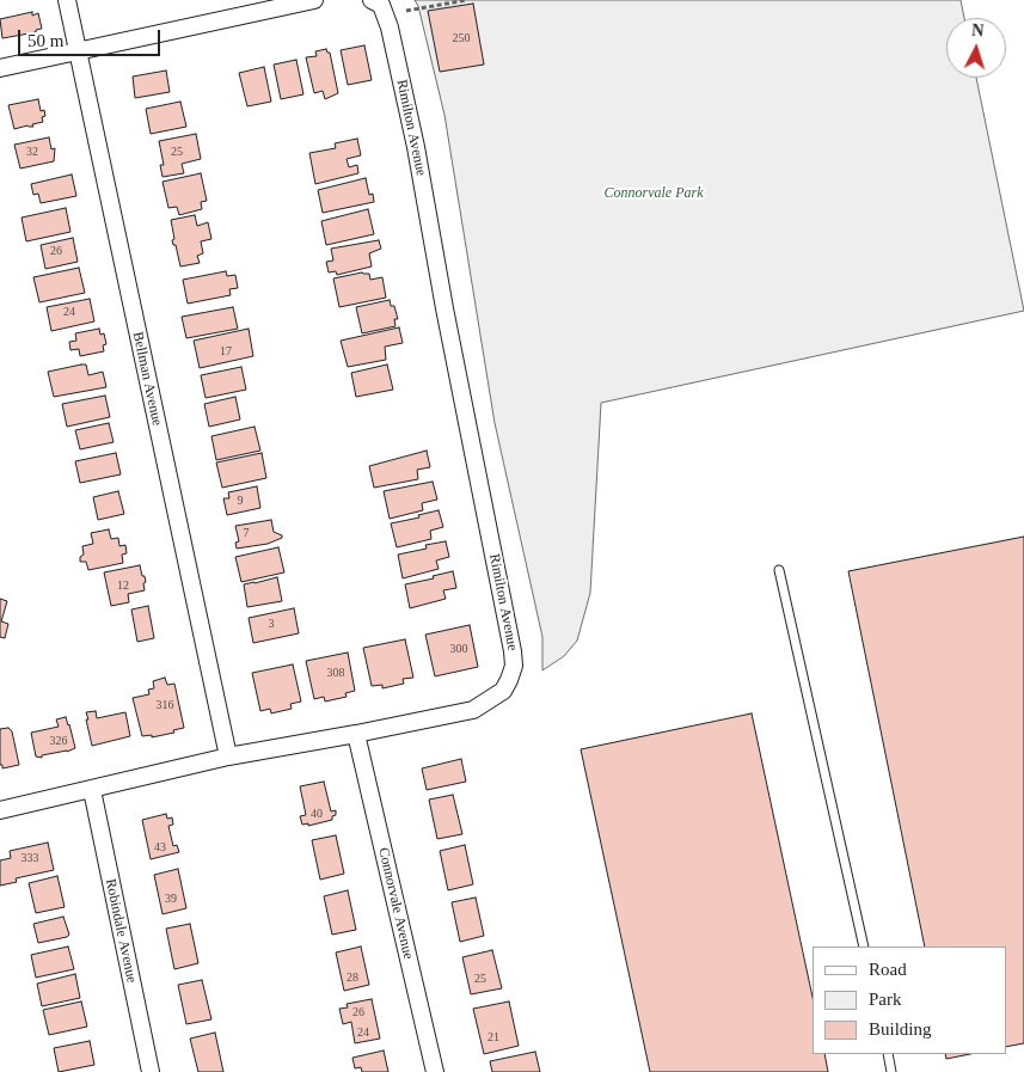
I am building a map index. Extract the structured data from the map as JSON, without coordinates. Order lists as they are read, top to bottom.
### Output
{
  "streets": {
    "street": [
      "Rimilton Avenue",
      "Bellman Avenue",
      "Connorvale Avenue",
      "Robindale Avenue"
    ]
  },
  "crossings": [
    ["Rimilton Avenue", "Bellman Avenue"],
    ["Rimilton Avenue", "Connorvale Avenue"],
    ["Rimilton Avenue", "Robindale Avenue"]
  ],
  "parks": ["Connorvale Park"],
  "house_numbers": [
    "250",
    "32",
    "25",
    "26",
    "24",
    "17",
    "9",
    "7",
    "12",
    "3",
    "300",
    "308",
    "316",
    "326",
    "40",
    "43",
    "333",
    "39",
    "28",
    "25",
    "26",
    "24",
    "21"
  ],
  "legend": ["Road", "Park", "Building"],
  "scale_bar": "50 m",
  "north": "top"
}
